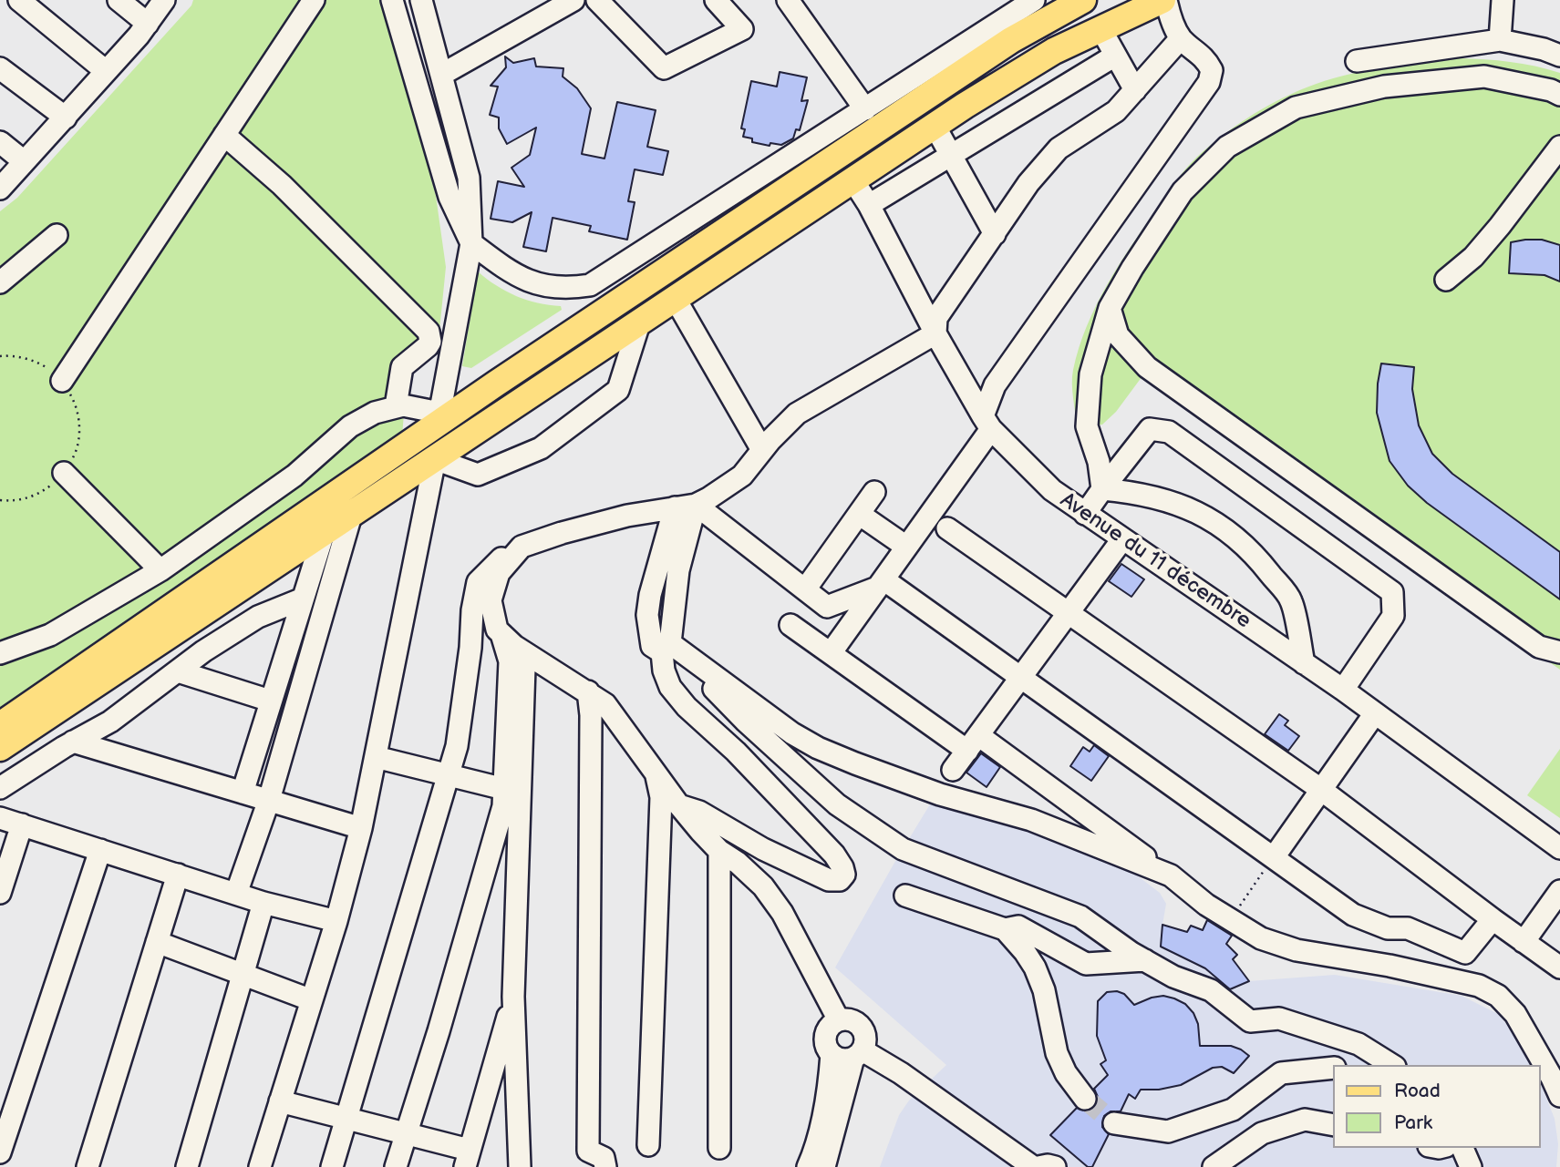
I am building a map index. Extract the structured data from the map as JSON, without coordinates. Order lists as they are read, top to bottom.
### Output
{
  "streets": {
    "street": ["Avenue du 11 décembre"]
  },
  "legend": ["Road", "Park"]
}
